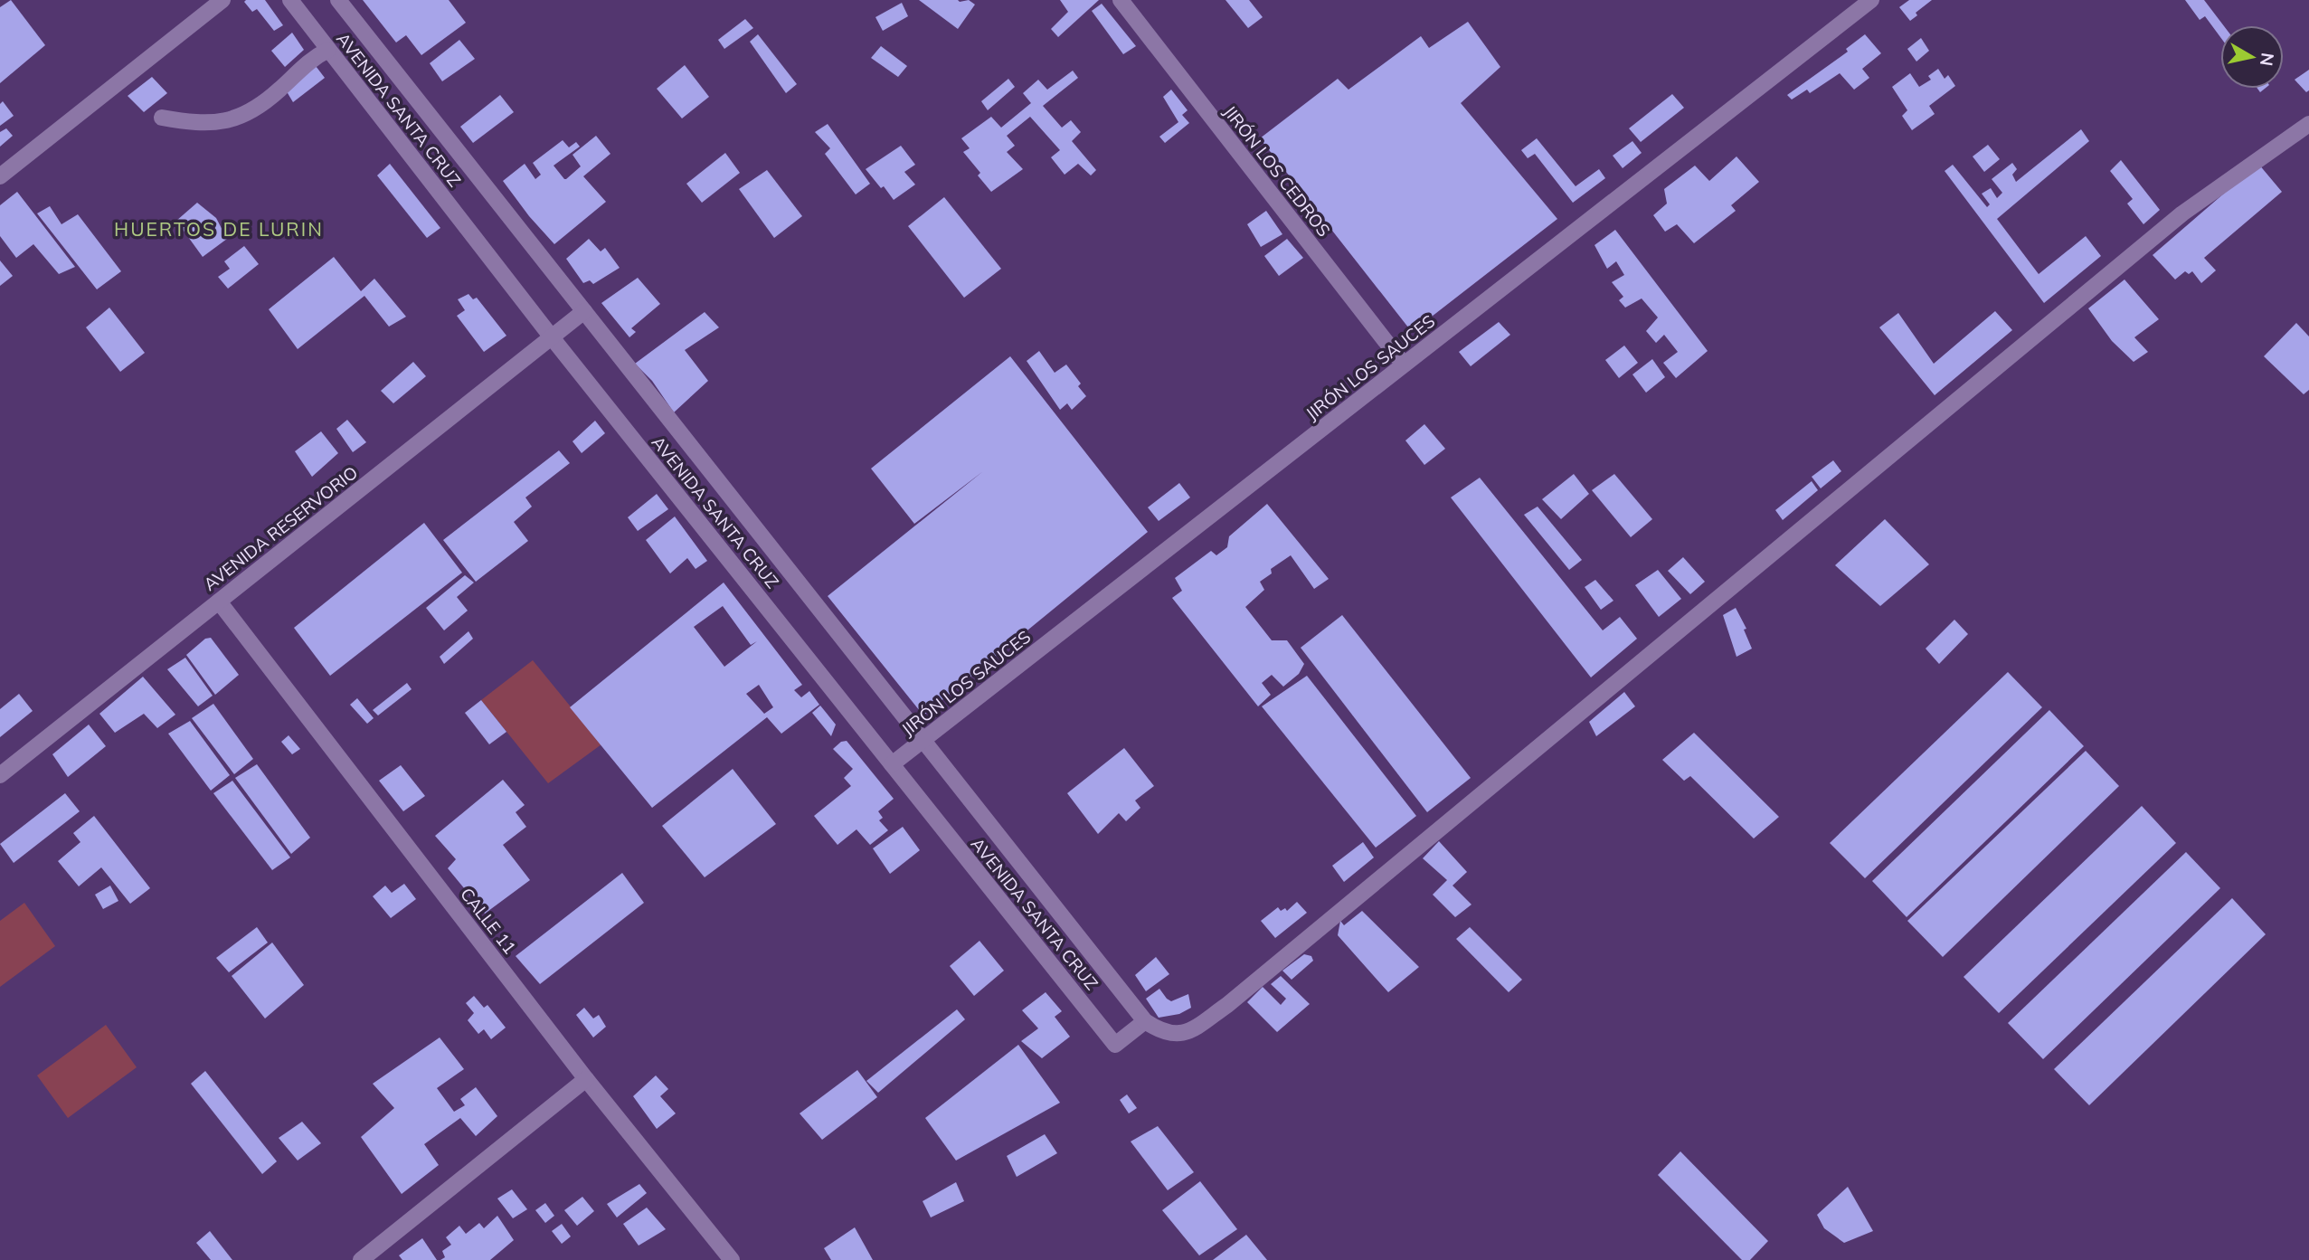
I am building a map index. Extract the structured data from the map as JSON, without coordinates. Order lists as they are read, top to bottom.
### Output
{
  "streets": {
    "street": [
      "AVENIDA SANTA CRUZ",
      "JIRÓN LOS CEDROS",
      "JIRÓN LOS SAUCES",
      "AVENIDA RESERVORIO",
      "CALLE 11"
    ]
  },
  "crossings": [
    ["AVENIDA SANTA CRUZ", "JIRÓN LOS SAUCES"],
    ["AVENIDA SANTA CRUZ", "AVENIDA RESERVORIO"],
    ["JIRÓN LOS CEDROS", "JIRÓN LOS SAUCES"],
    ["AVENIDA RESERVORIO", "CALLE 11"]
  ],
  "districts": ["HUERTOS DE LURIN"],
  "north": "right"
}
